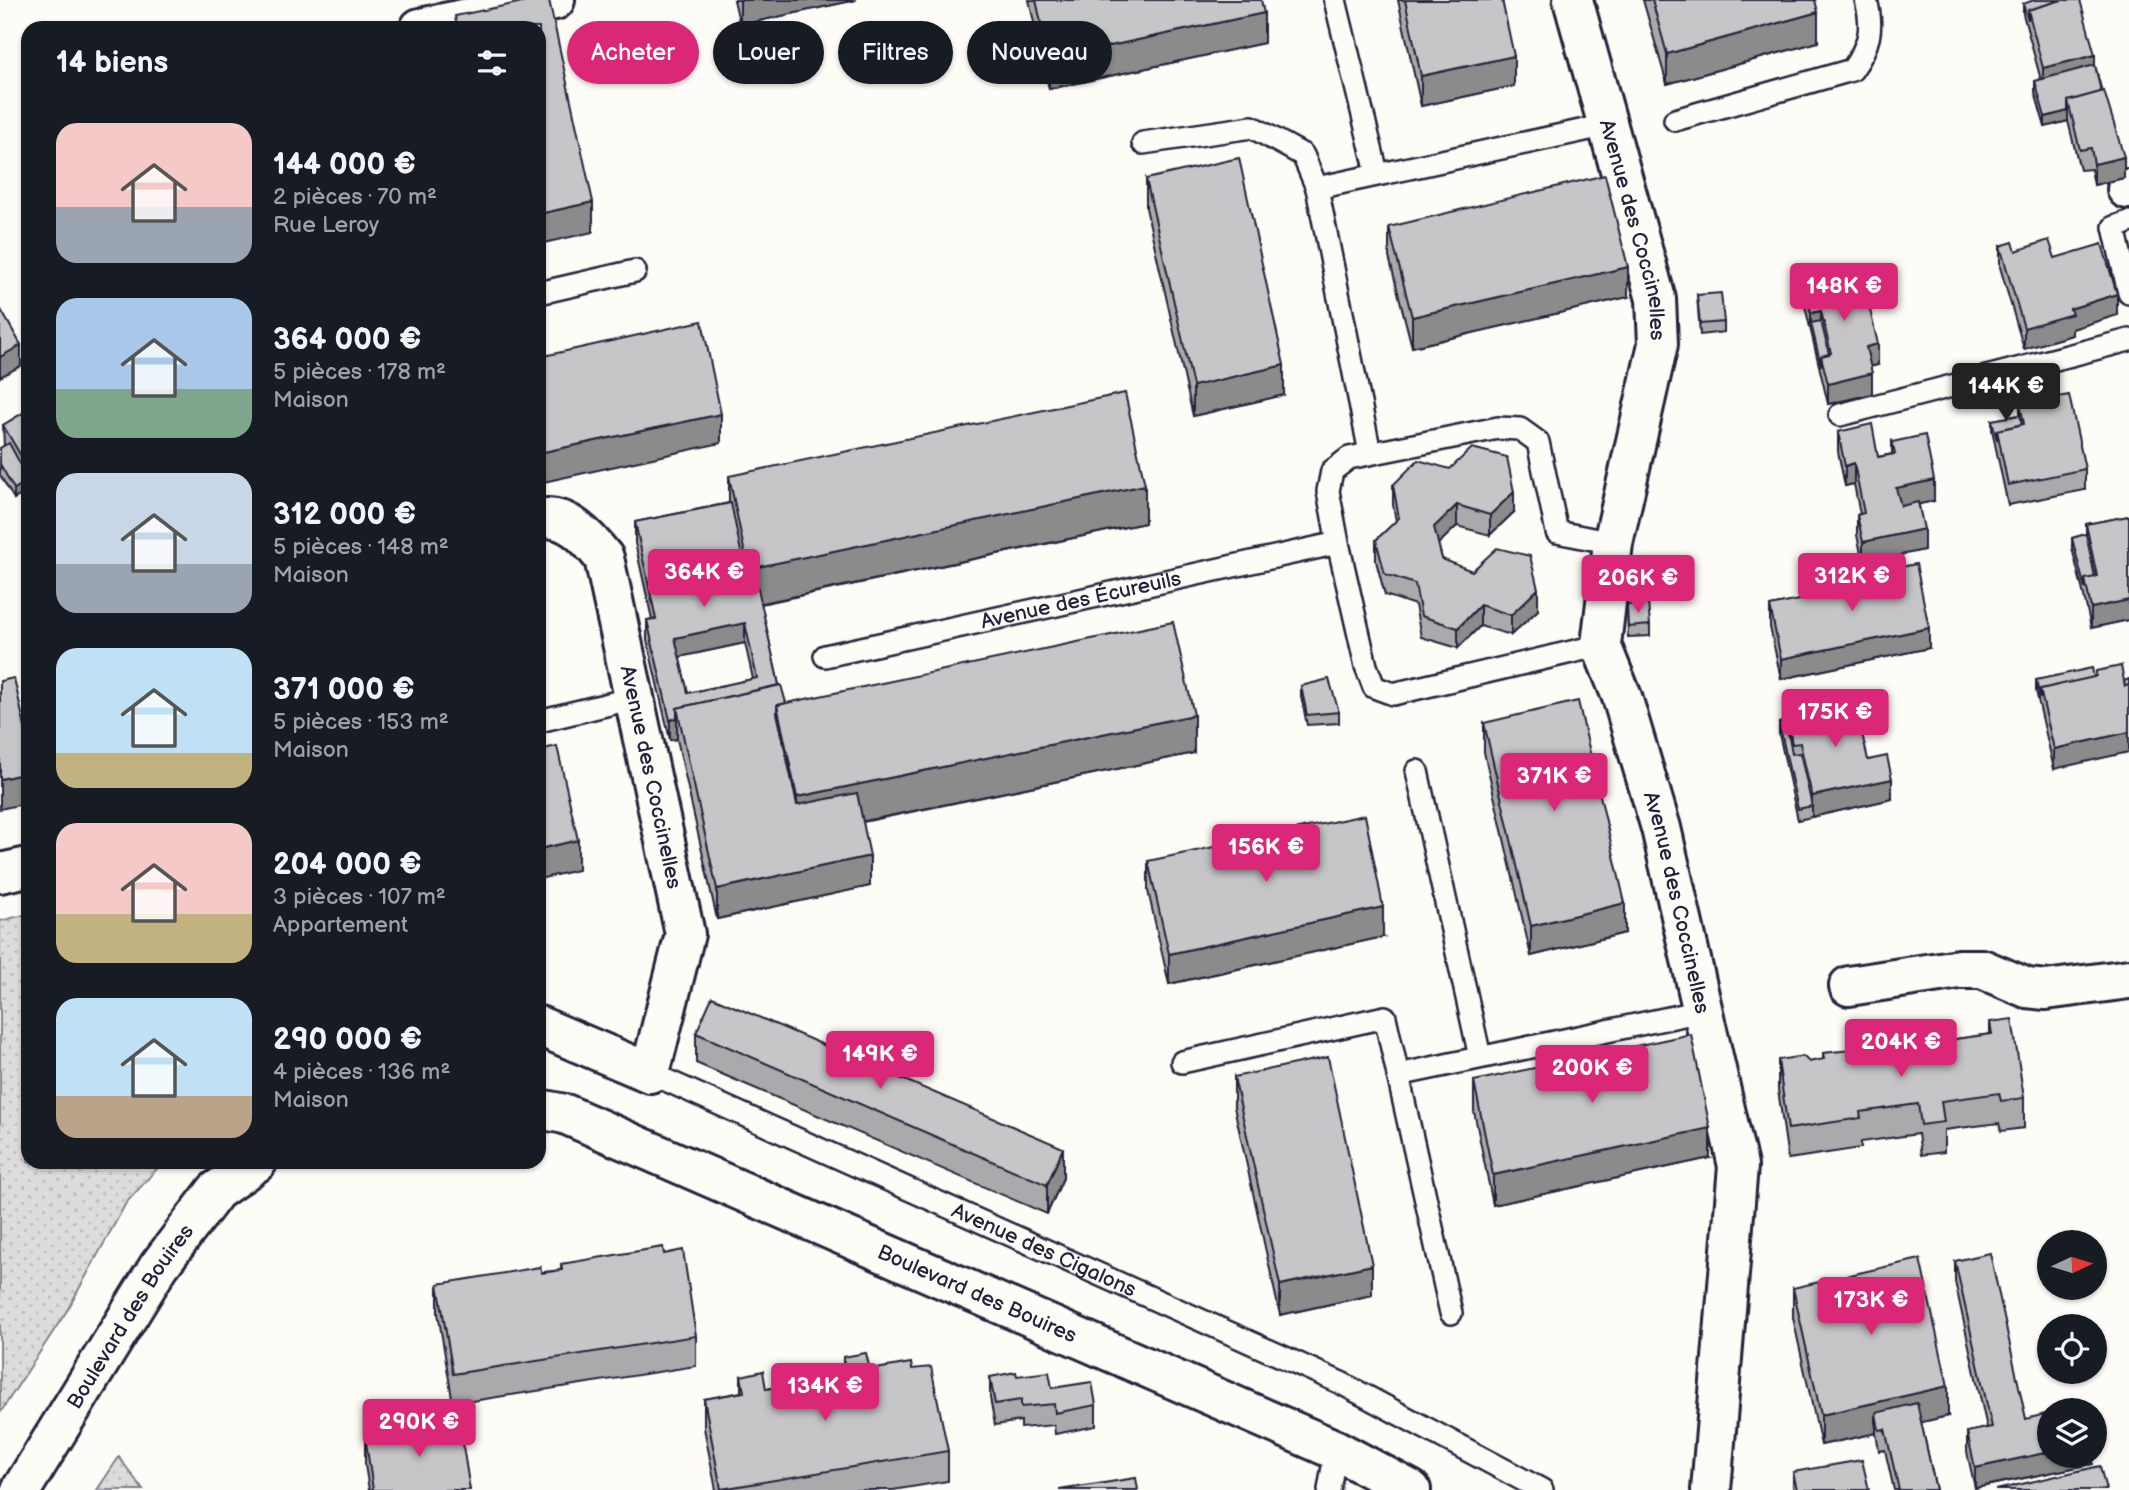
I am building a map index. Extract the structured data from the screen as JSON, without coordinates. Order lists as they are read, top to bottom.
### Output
{
  "streets": {
    "street": ["Avenue des Coccinelles", "Avenue des Cigalons", "Boulevard des Bouires"],
    "lane": ["Avenue des Écureuils"]
  },
  "crossings": [
    ["Avenue des Coccinelles", "Avenue des Cigalons"]
  ],
  "north": "right",
  "page": {
    "chip": [
      "Acheter",
      "Louer",
      "Filtres",
      "Nouveau"
    ],
    "heading": "14 biens",
    "list": [
      {
        "name": "144 000 €",
        "note": "2 pièces · 70 m² · Rue Leroy"
      },
      {
        "name": "364 000 €",
        "note": "5 pièces · 178 m² · Maison"
      },
      {
        "name": "312 000 €",
        "note": "5 pièces · 148 m² · Maison"
      },
      {
        "name": "371 000 €",
        "note": "5 pièces · 153 m² · Maison"
      },
      {
        "name": "204 000 €",
        "note": "3 pièces · 107 m² · Appartement"
      },
      {
        "name": "290 000 €",
        "note": "4 pièces · 136 m² · Maison"
      }
    ],
    "price": [
      "148K €",
      "144K €",
      "364K €",
      "312K €",
      "206K €",
      "175K €",
      "371K €",
      "156K €",
      "204K €",
      "149K €",
      "200K €",
      "173K €",
      "134K €",
      "290K €"
    ]
  }
}
